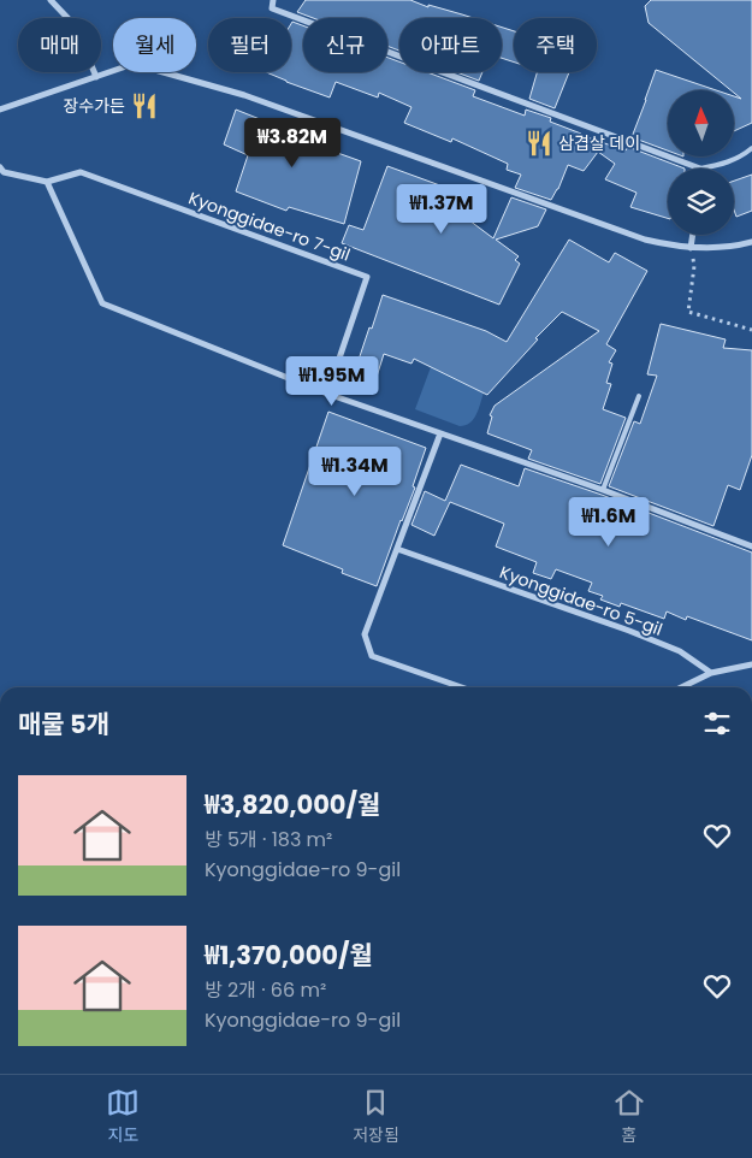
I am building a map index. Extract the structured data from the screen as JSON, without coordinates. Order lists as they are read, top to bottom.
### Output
{
  "streets": {
    "street": ["Kyonggidae-ro 7-gil", "Kyonggidae-ro 5-gil"]
  },
  "places": {
    "restaurant": ["장수가든", "삼겹살 데이"]
  },
  "north": "top",
  "page": {
    "chip": [
      "매매",
      "월세",
      "필터",
      "신규",
      "아파트",
      "주택"
    ],
    "price": [
      "₩3.82M",
      "₩1.37M",
      "₩1.95M",
      "₩1.34M",
      "₩1.6M"
    ],
    "heading": "매물 5개",
    "list": [
      {
        "name": "₩3,820,000/월",
        "note": "방 5개 · 183 m² · Kyonggidae-ro 9-gil"
      },
      {
        "name": "₩1,370,000/월",
        "note": "방 2개 · 66 m² · Kyonggidae-ro 9-gil"
      }
    ],
    "tabs": ["지도", "저장됨", "홈"]
  }
}
